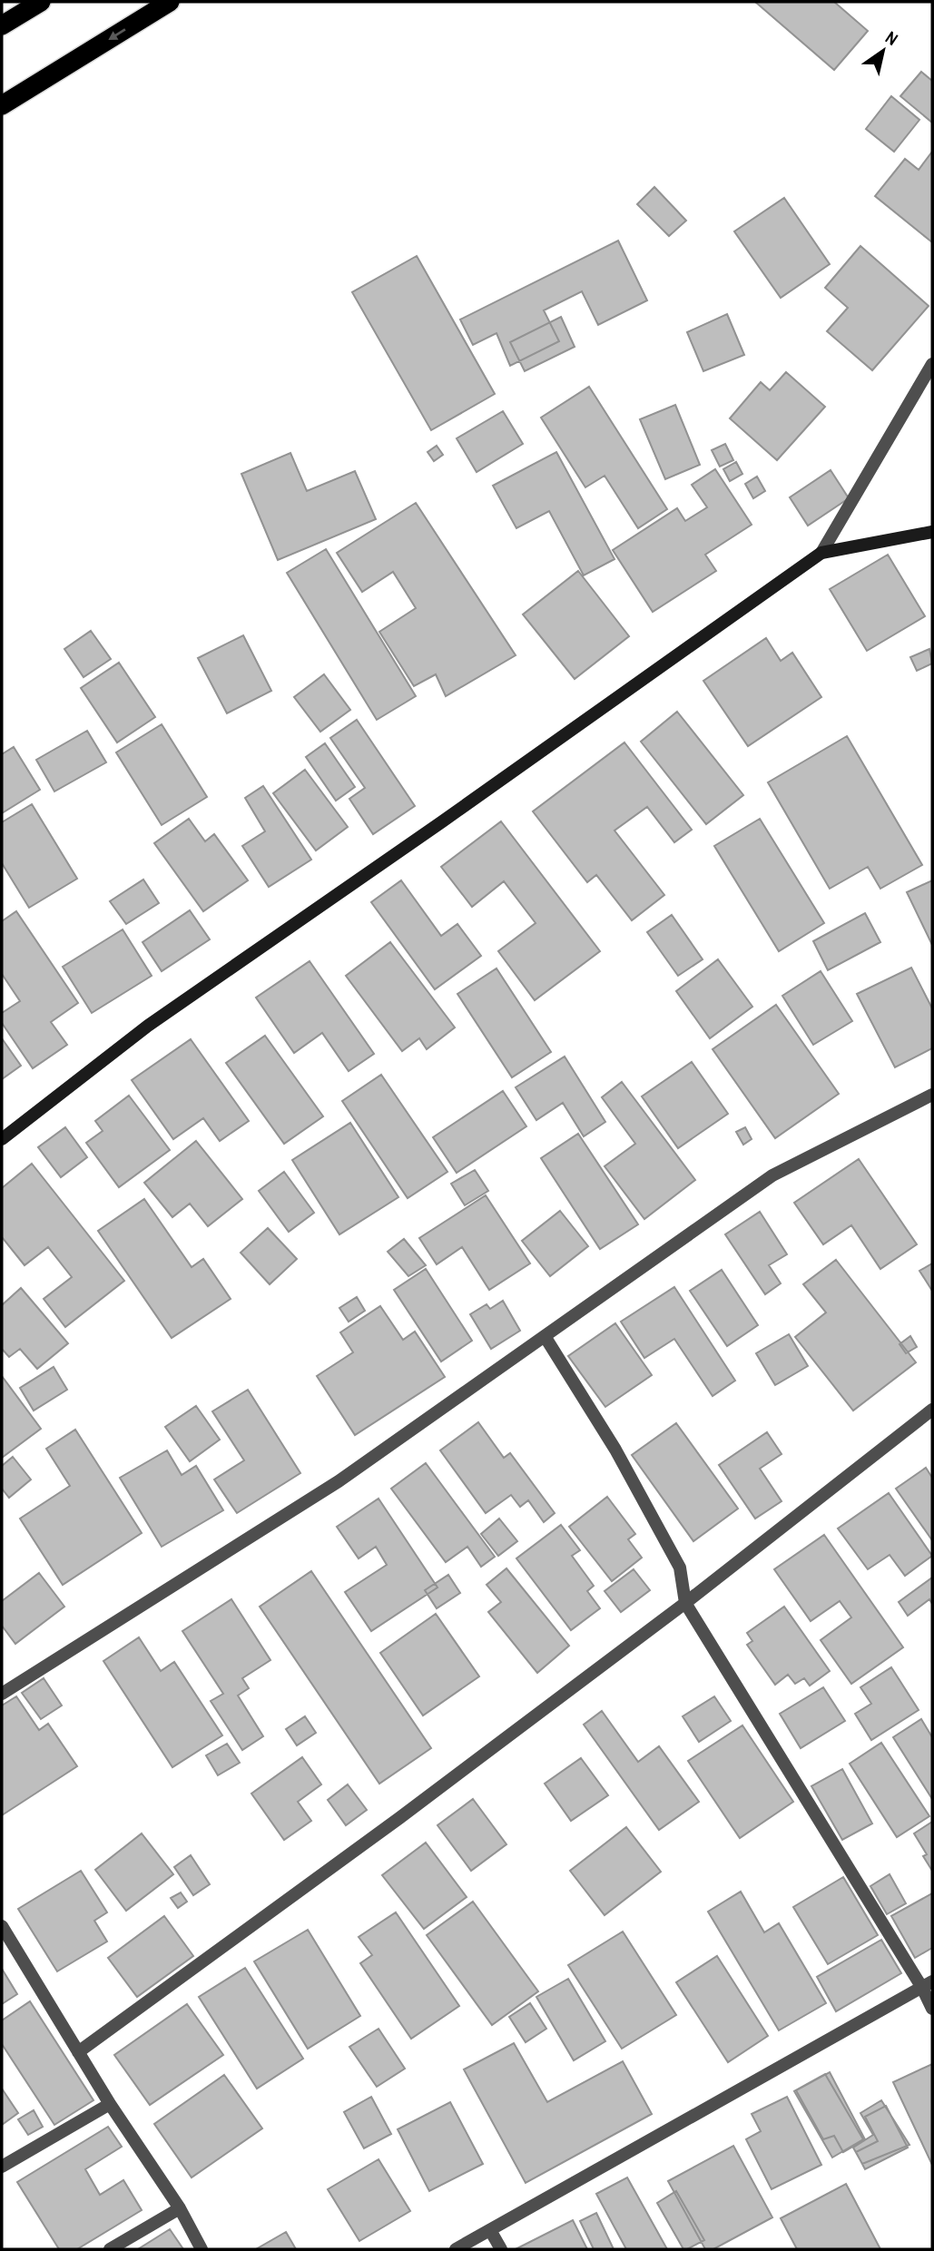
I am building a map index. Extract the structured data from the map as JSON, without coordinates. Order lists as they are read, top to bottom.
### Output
{
  "north": "top right"
}
